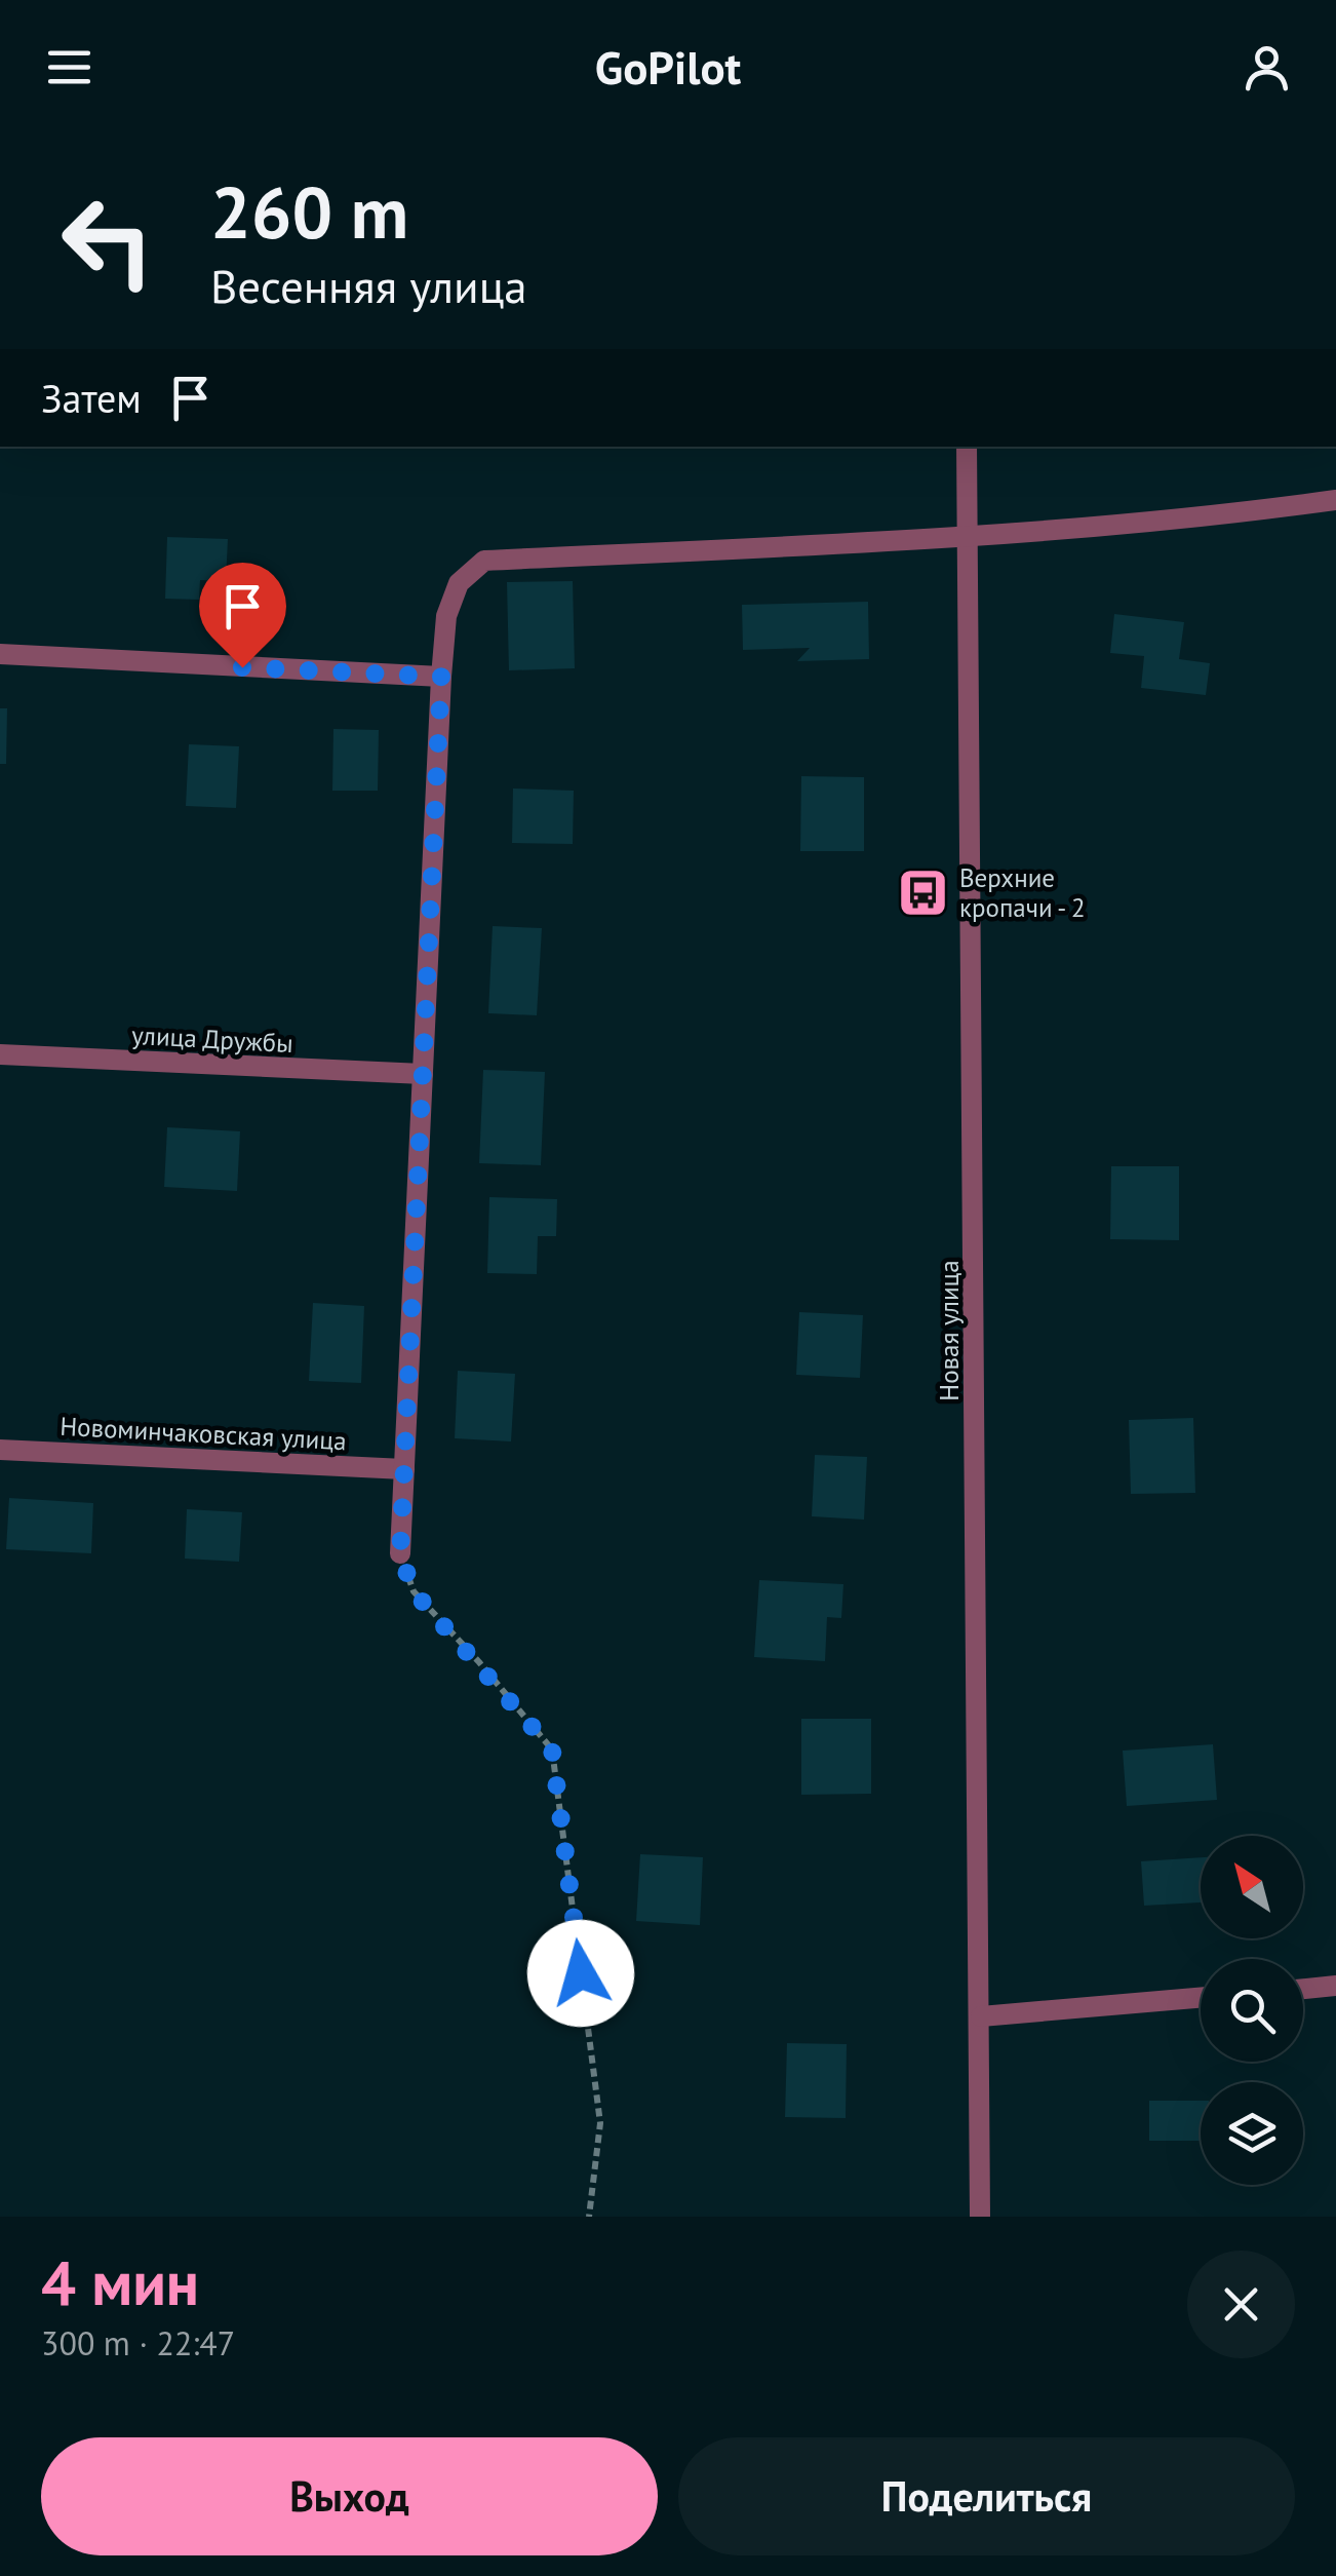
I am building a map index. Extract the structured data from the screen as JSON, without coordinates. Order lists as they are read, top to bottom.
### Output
{
  "streets": {
    "street": ["улица Дружбы", "Новая улица", "Новоминчаковская улица"]
  },
  "places": {
    "bus stop": ["Верхние кропачи - 2"]
  },
  "north": "top left",
  "page": {
    "header": "GoPilot",
    "turn": ["260 m", "Весенняя улица"],
    "then": "Затем",
    "heading": ["4 мин", "300 m · 22:47"],
    "buttons": ["Выход", "Поделиться"]
  }
}
